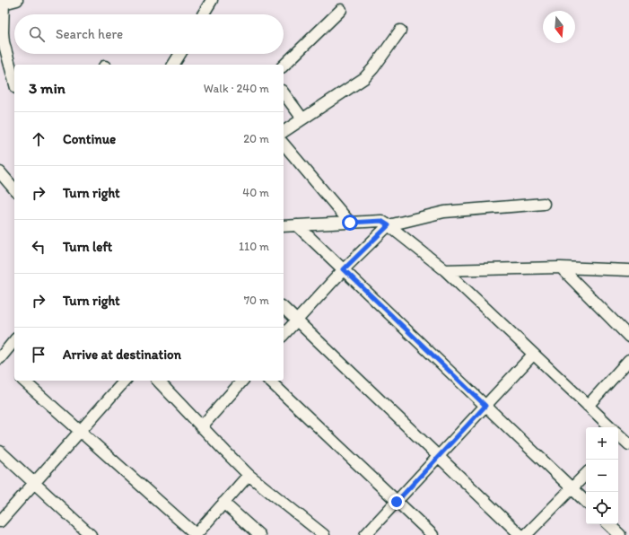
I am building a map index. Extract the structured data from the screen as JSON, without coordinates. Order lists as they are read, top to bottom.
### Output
{
  "north": "bottom",
  "page": {
    "search": "Search here",
    "heading": ["3 min", "Walk · 240 m"],
    "list": [
      ["Continue", "20 m"],
      ["Turn right", "40 m"],
      ["Turn left", "110 m"],
      ["Turn right", "70 m"],
      "Arrive at destination"
    ],
    "map_buttons": ["+", "−"]
  }
}
